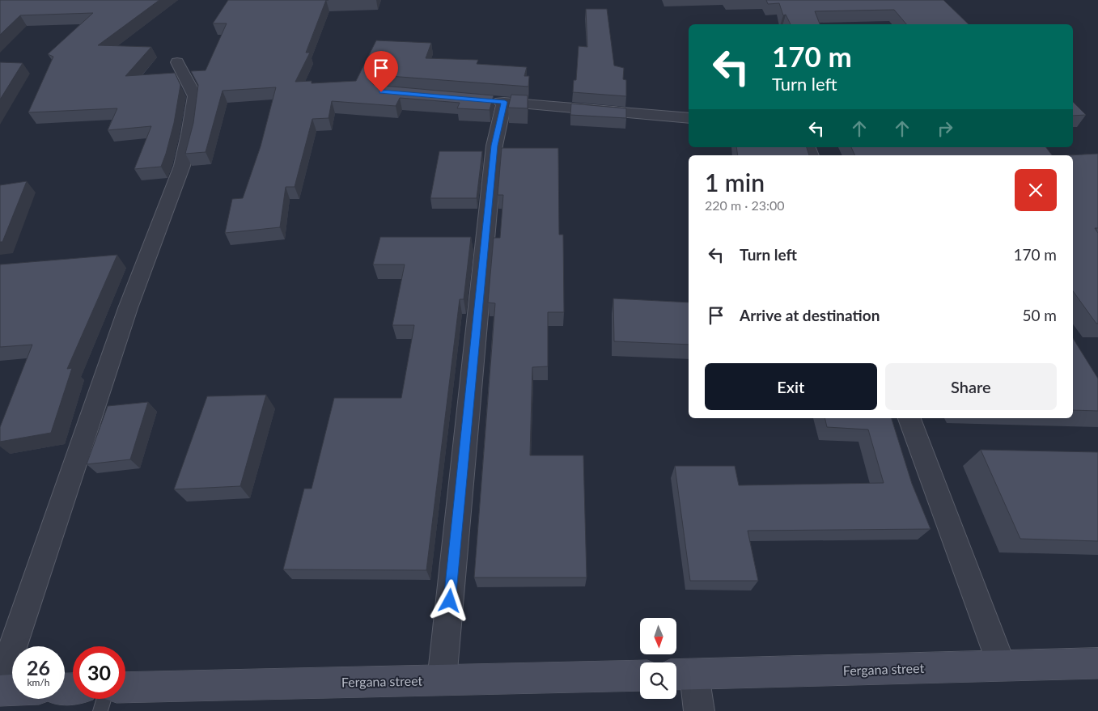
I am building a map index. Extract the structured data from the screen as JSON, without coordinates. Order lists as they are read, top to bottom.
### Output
{
  "streets": {
    "street": ["Fergana street"]
  },
  "north": "bottom",
  "page": {
    "turn": ["170 m", "Turn left"],
    "heading": ["1 min", "220 m · 23:00"],
    "list": [
      {
        "name": "Turn left",
        "value": "170 m"
      },
      {
        "name": "Arrive at destination",
        "value": "50 m"
      }
    ],
    "buttons": ["Exit", "Share"],
    "speed": "26 km/h",
    "limit": "30"
  }
}
